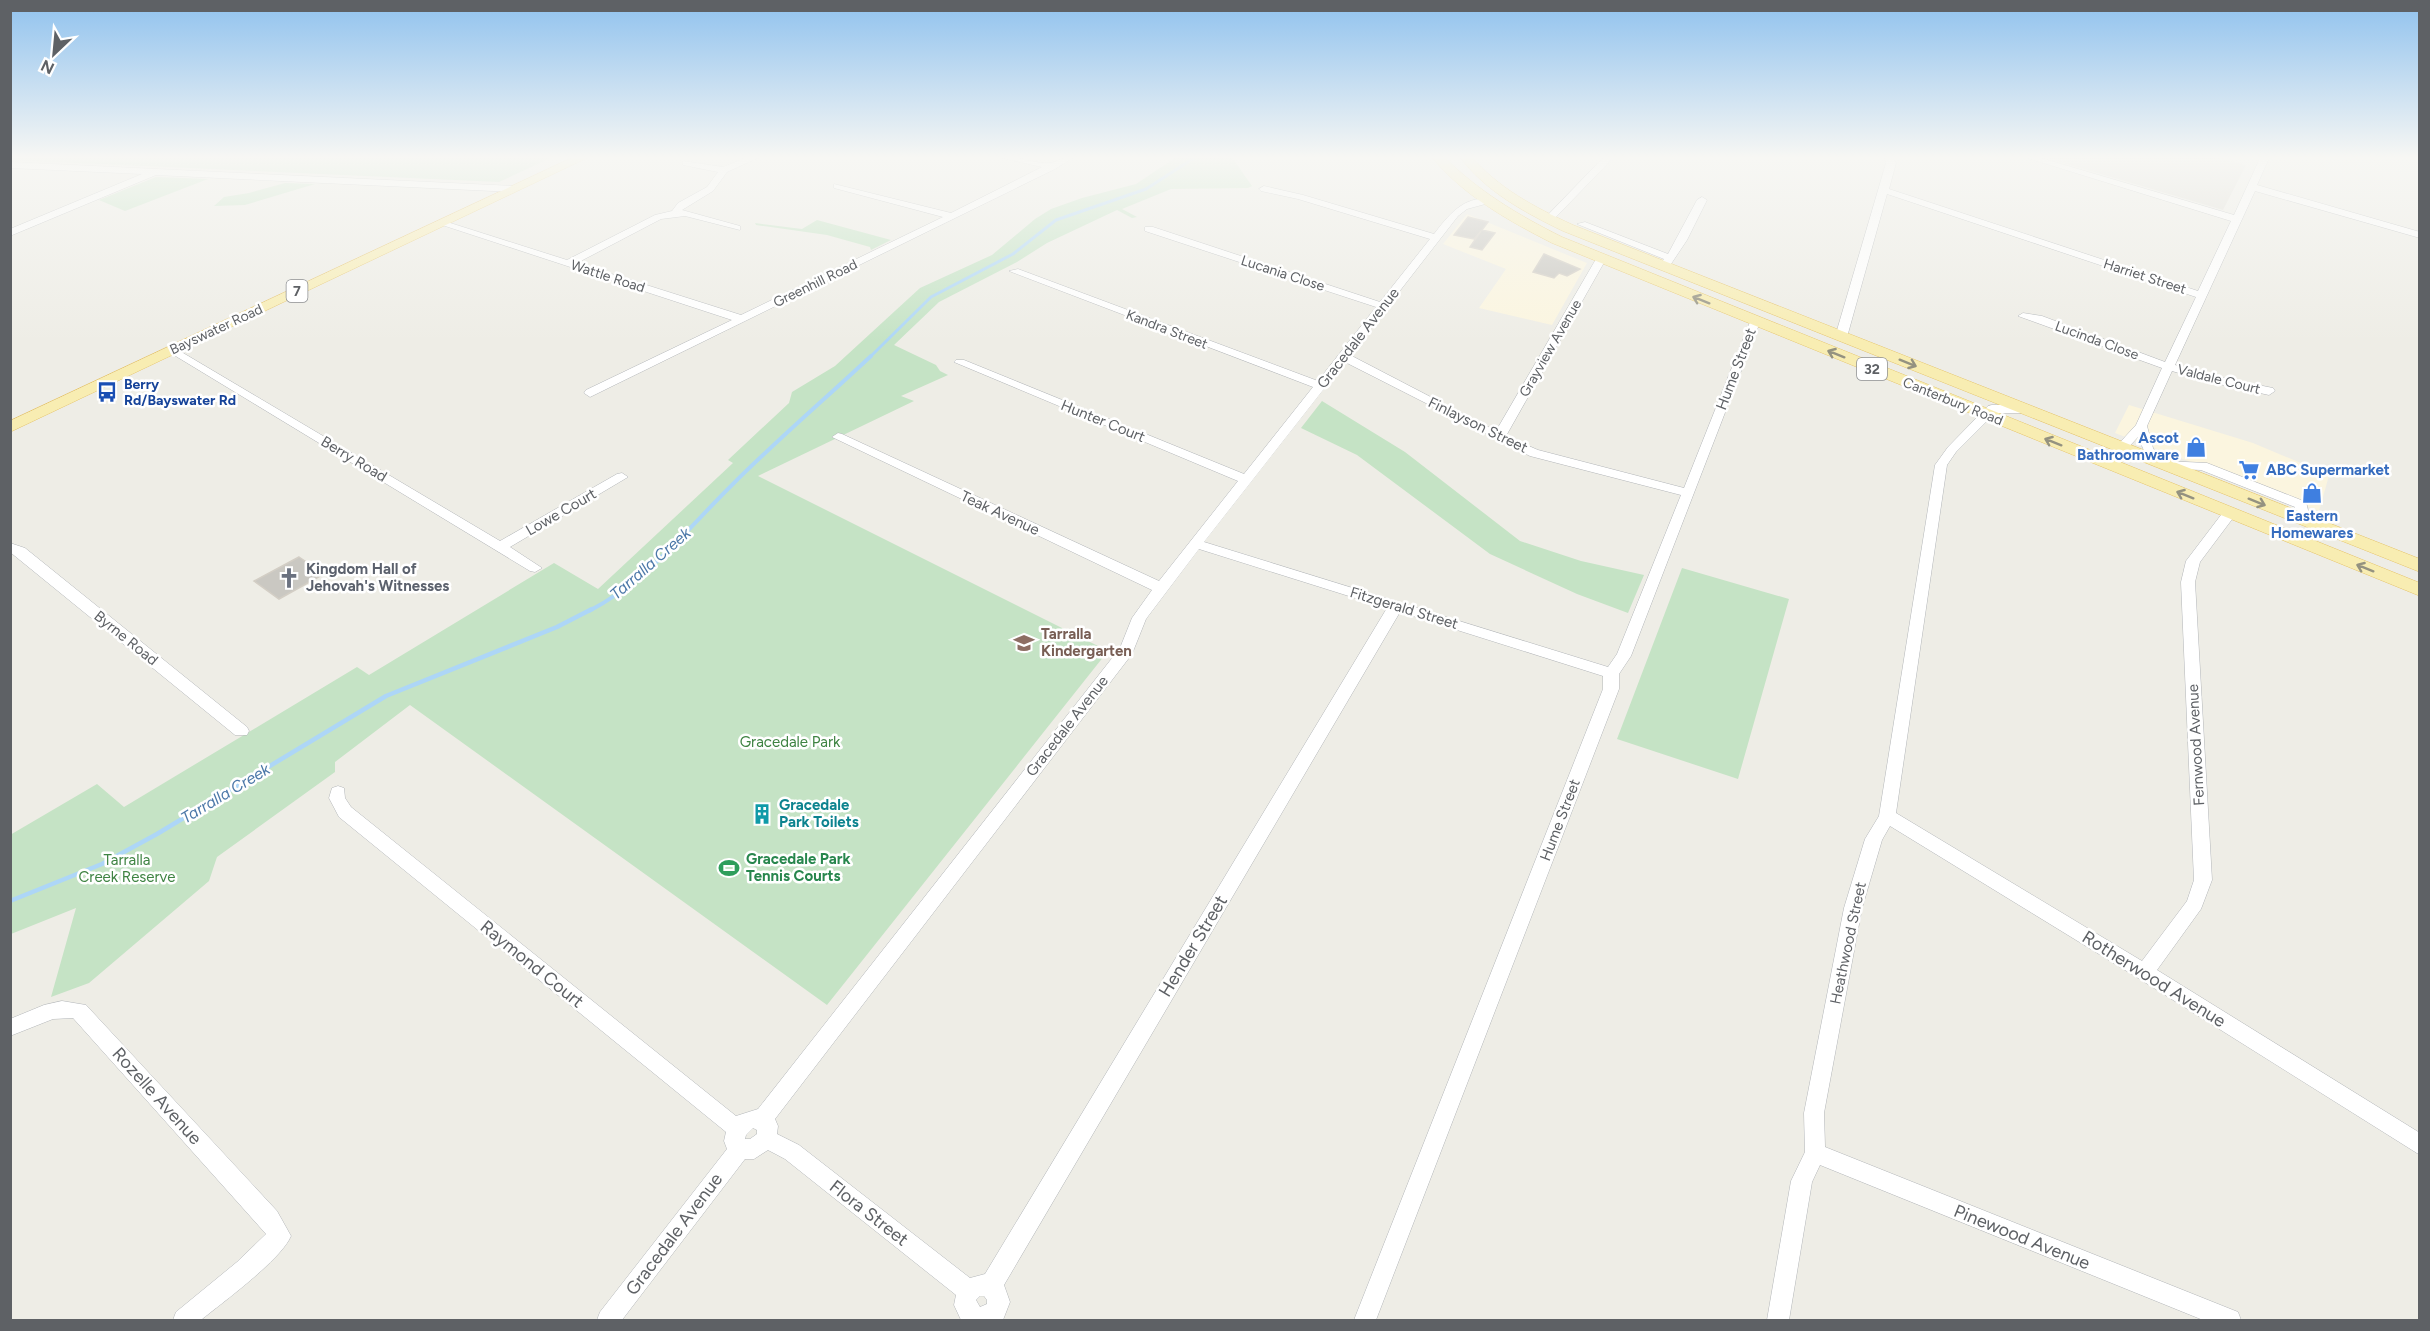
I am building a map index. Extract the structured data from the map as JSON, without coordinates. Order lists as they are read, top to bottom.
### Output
{
  "streets": {
    "main road": [
      "7",
      "Bayswater Road",
      "32",
      "Canterbury Road"
    ],
    "street": [
      "Lucania Close",
      "Wattle Road",
      "Harriet Street",
      "Greenhill Road",
      "Kandra Street",
      "Gracedale Avenue",
      "Lucinda Close",
      "Grayview Avenue",
      "Hume Street",
      "Valdale Court",
      "Hunter Court",
      "Finlayson Street",
      "Berry Road",
      "Lowe Court",
      "Teak Avenue",
      "Fitzgerald Street",
      "Byrne Road",
      "Fernwood Avenue",
      "Heathwood Street",
      "Hender Street",
      "Raymond Court",
      "Rotherwood Avenue",
      "Rozelle Avenue",
      "Flora Street",
      "Pinewood Avenue"
    ]
  },
  "crossings": [
    ["Lucania Close", "Gracedale Avenue"],
    ["Wattle Road", "Greenhill Road"],
    ["Wattle Road", "Bayswater Road"],
    ["Bayswater Road", "Berry Road"],
    ["Kandra Street", "Gracedale Avenue"],
    ["Gracedale Avenue", "Hunter Court"],
    ["Gracedale Avenue", "Finlayson Street"],
    ["Gracedale Avenue", "Teak Avenue"],
    ["Gracedale Avenue", "Fitzgerald Street"],
    ["Gracedale Avenue", "Raymond Court"],
    ["Gracedale Avenue", "Flora Street"],
    ["Lucinda Close", "Valdale Court"],
    ["Grayview Avenue", "Canterbury Road"],
    ["Grayview Avenue", "Finlayson Street"],
    ["Hume Street", "Canterbury Road"],
    ["Hume Street", "Finlayson Street"],
    ["Hume Street", "Fitzgerald Street"],
    ["Canterbury Road", "Fernwood Avenue"],
    ["Canterbury Road", "Heathwood Street"],
    ["Berry Road", "Lowe Court"],
    ["Fitzgerald Street", "Hender Street"],
    ["Fernwood Avenue", "Rotherwood Avenue"],
    ["Heathwood Street", "Rotherwood Avenue"],
    ["Heathwood Street", "Pinewood Avenue"],
    ["Hender Street", "Flora Street"]
  ],
  "water": ["Tarralla Creek"],
  "parks": ["Gracedale Park", "Tarralla Creek Reserve"],
  "places": {
    "bus stop": ["Berry Rd/Bayswater Rd"],
    "shop": ["Ascot Bathroomware", "Eastern Homewares"],
    "supermarket": ["ABC Supermarket"],
    "church": ["Kingdom Hall of Jehovah's Witnesses"],
    "school or university": ["Tarralla Kindergarten"],
    "building": ["Gracedale Park Toilets"],
    "sports": ["Gracedale Park Tennis Courts"]
  },
  "north": "bottom left"
}
